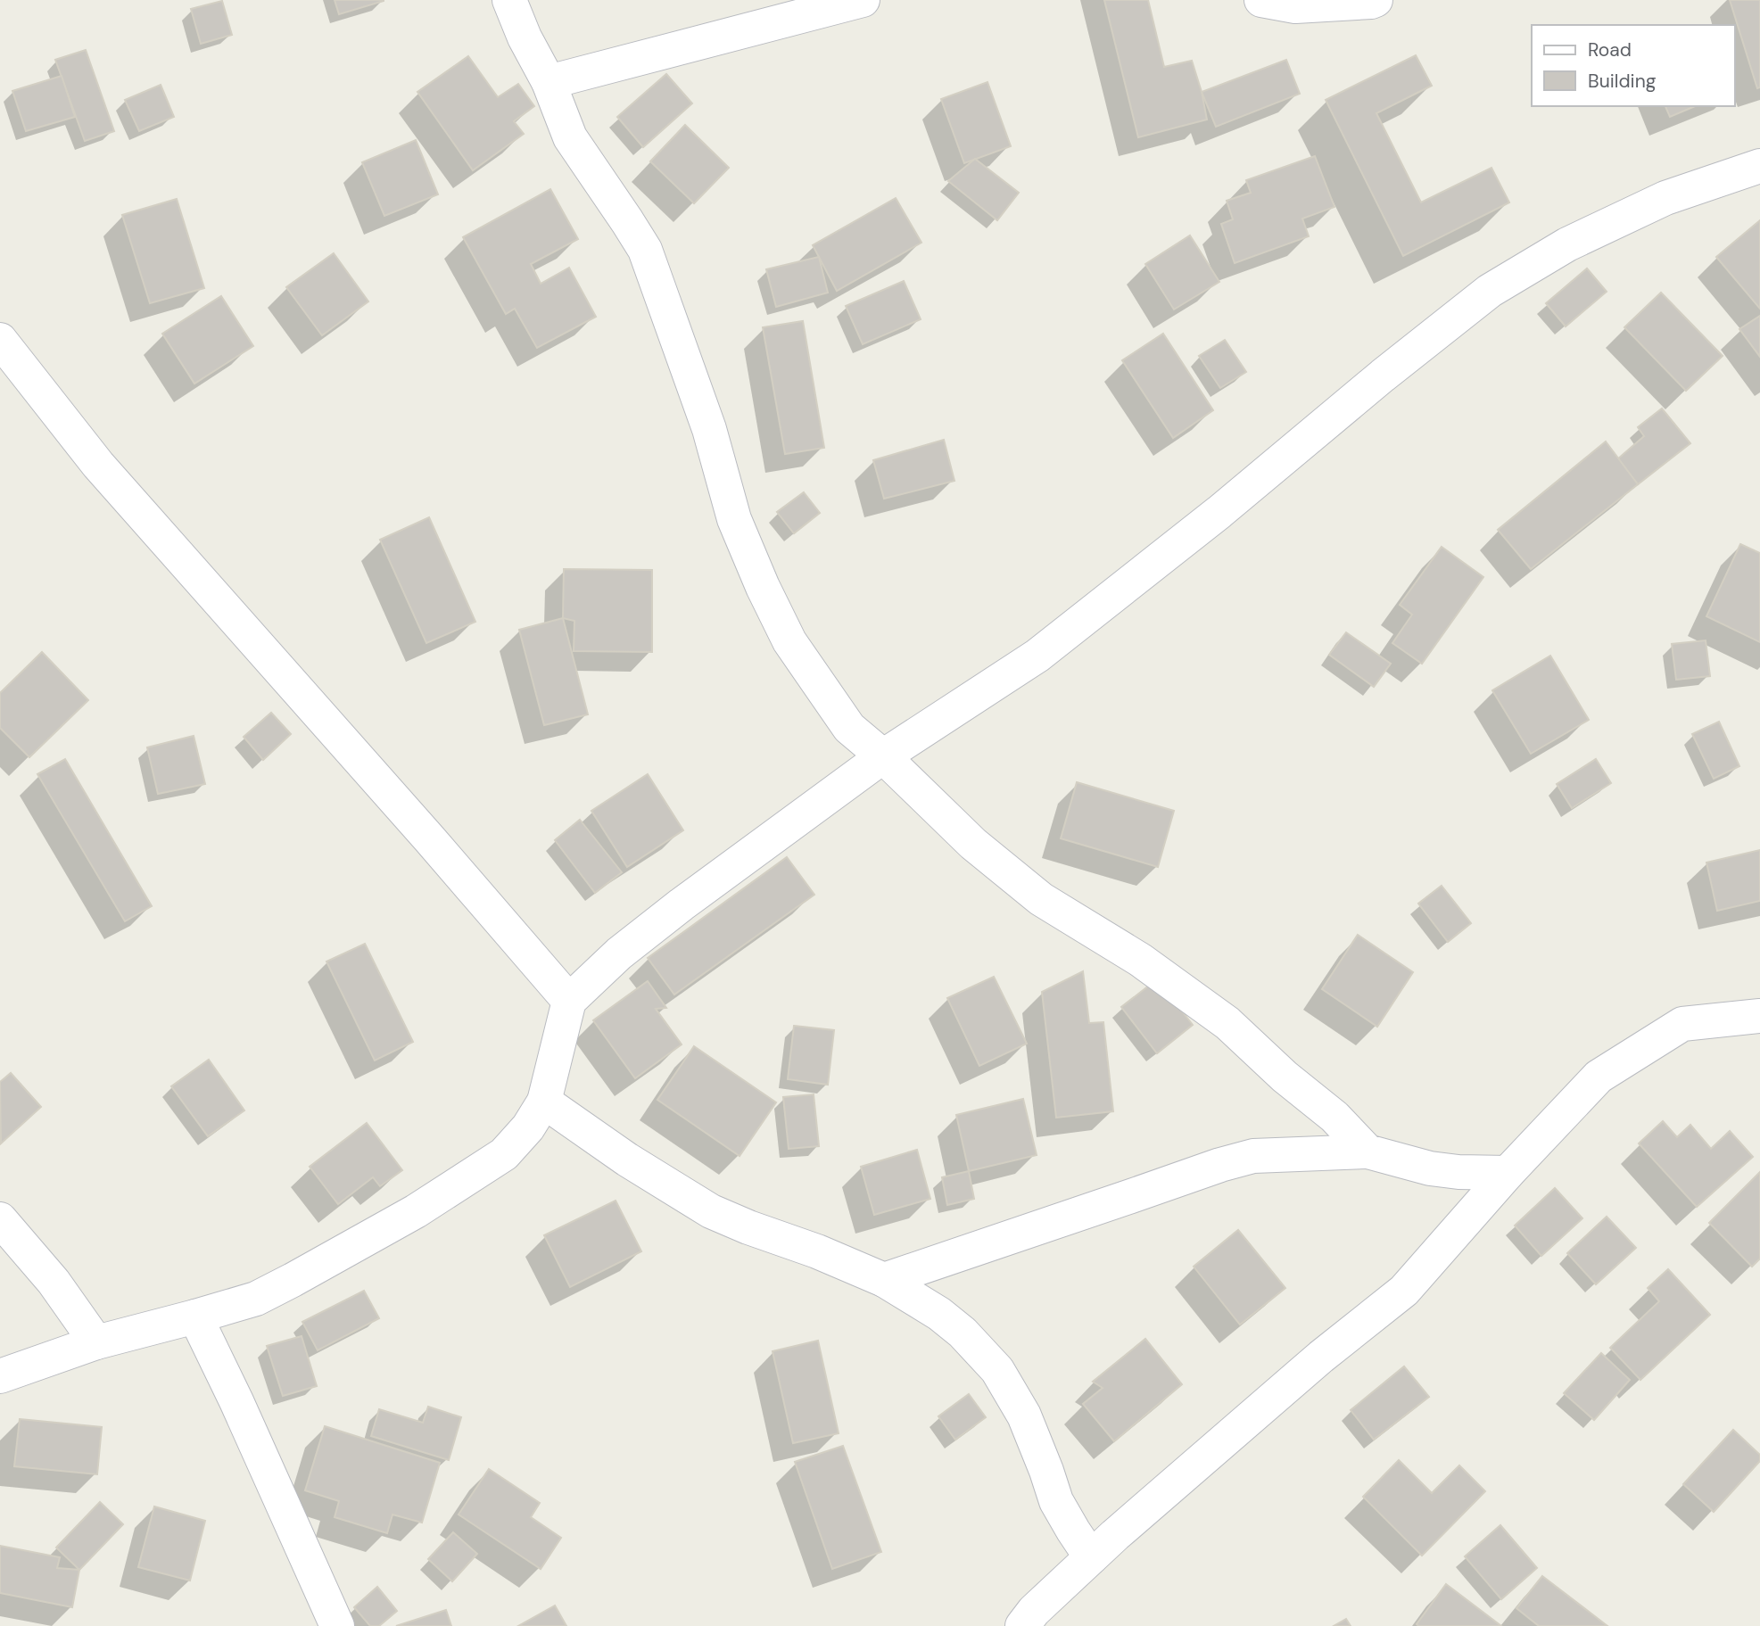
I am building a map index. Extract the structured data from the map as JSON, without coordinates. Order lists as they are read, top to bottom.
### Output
{
  "legend": ["Road", "Building"]
}
